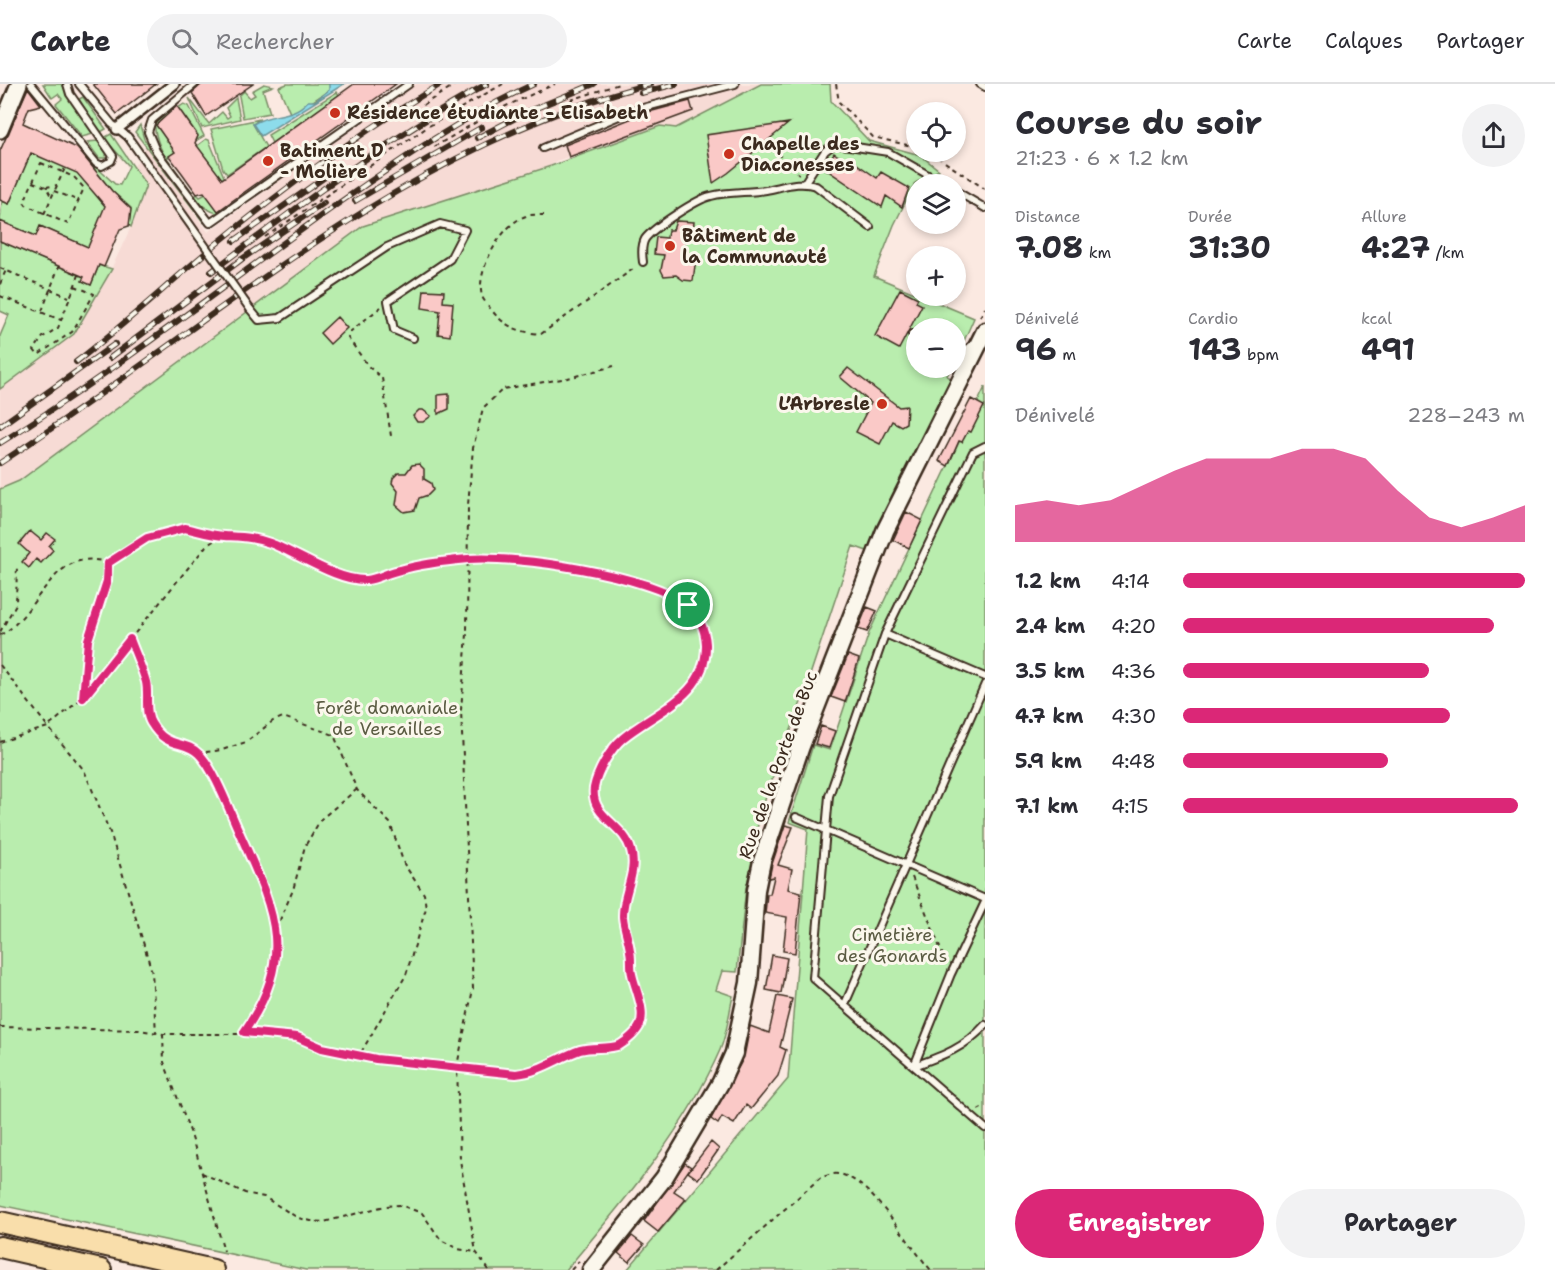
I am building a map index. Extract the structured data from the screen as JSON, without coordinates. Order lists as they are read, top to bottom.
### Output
{
  "streets": {
    "main road": ["Rue de la Porte de Buc"]
  },
  "parks": ["Forêt domaniale de Versailles", "Cimetière des Gonards"],
  "places": [
    "Résidence étudiante - Elisabeth",
    "Chapelle des Diaconesses",
    "Batiment D - Molière",
    "Bâtiment de la Communauté",
    "L’Arbresle"
  ],
  "page": {
    "header": "Carte",
    "search": "Rechercher",
    "nav": ["Carte", "Calques", "Partager"],
    "heading": ["Course du soir", "21:23 · 6 × 1.2 km"],
    "map_buttons": ["+", "−"],
    "stats": [
      ["Distance", "7.08 km"],
      ["Durée", "31:30"],
      ["Allure", "4:27 /km"],
      ["Dénivelé", "96 m"],
      ["Cardio", "143 bpm"],
      ["kcal", "491"]
    ],
    "chart": ["Dénivelé", "228–243 m"],
    "list": [
      {
        "name": "1.2 km",
        "note": "4:14"
      },
      {
        "name": "2.4 km",
        "note": "4:20"
      },
      {
        "name": "3.5 km",
        "note": "4:36"
      },
      {
        "name": "4.7 km",
        "note": "4:30"
      },
      {
        "name": "5.9 km",
        "note": "4:48"
      },
      {
        "name": "7.1 km",
        "note": "4:15"
      }
    ],
    "buttons": ["Enregistrer", "Partager"]
  }
}
